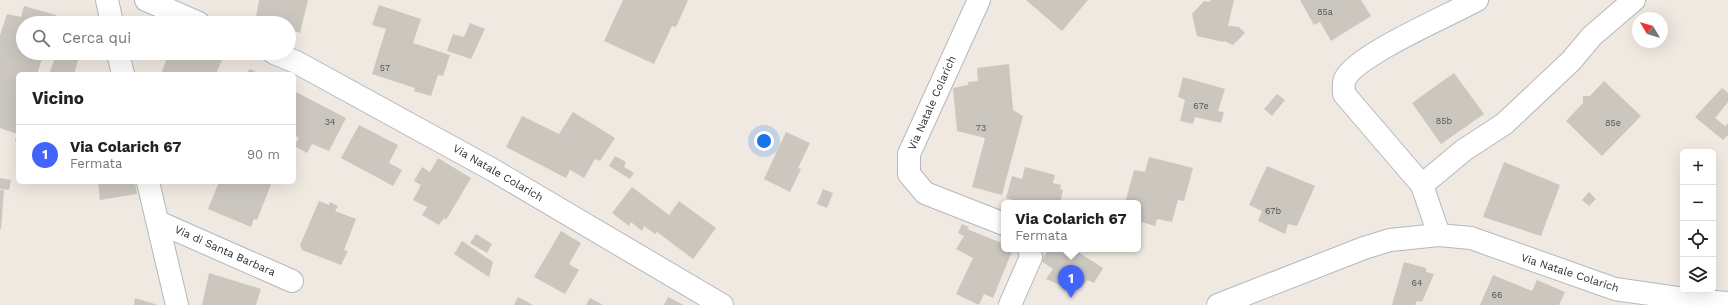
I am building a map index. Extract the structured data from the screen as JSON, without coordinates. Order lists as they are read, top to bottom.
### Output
{
  "streets": {
    "street": ["Via Natale Colarich", "Via di Santa Barbara"]
  },
  "house_numbers": [
    "85a",
    "57",
    "67e",
    "85b",
    "34",
    "85e",
    "73",
    "67b",
    "64",
    "66"
  ],
  "north": "top left",
  "page": {
    "search": "Cerca qui",
    "heading": "Vicino",
    "list": [
      {
        "mark": "1",
        "name": "Via Colarich 67",
        "note": "Fermata",
        "value": "90 m"
      }
    ],
    "map_buttons": ["+", "−"],
    "popup": ["Via Colarich 67", "Fermata"],
    "pins": "1"
  }
}
